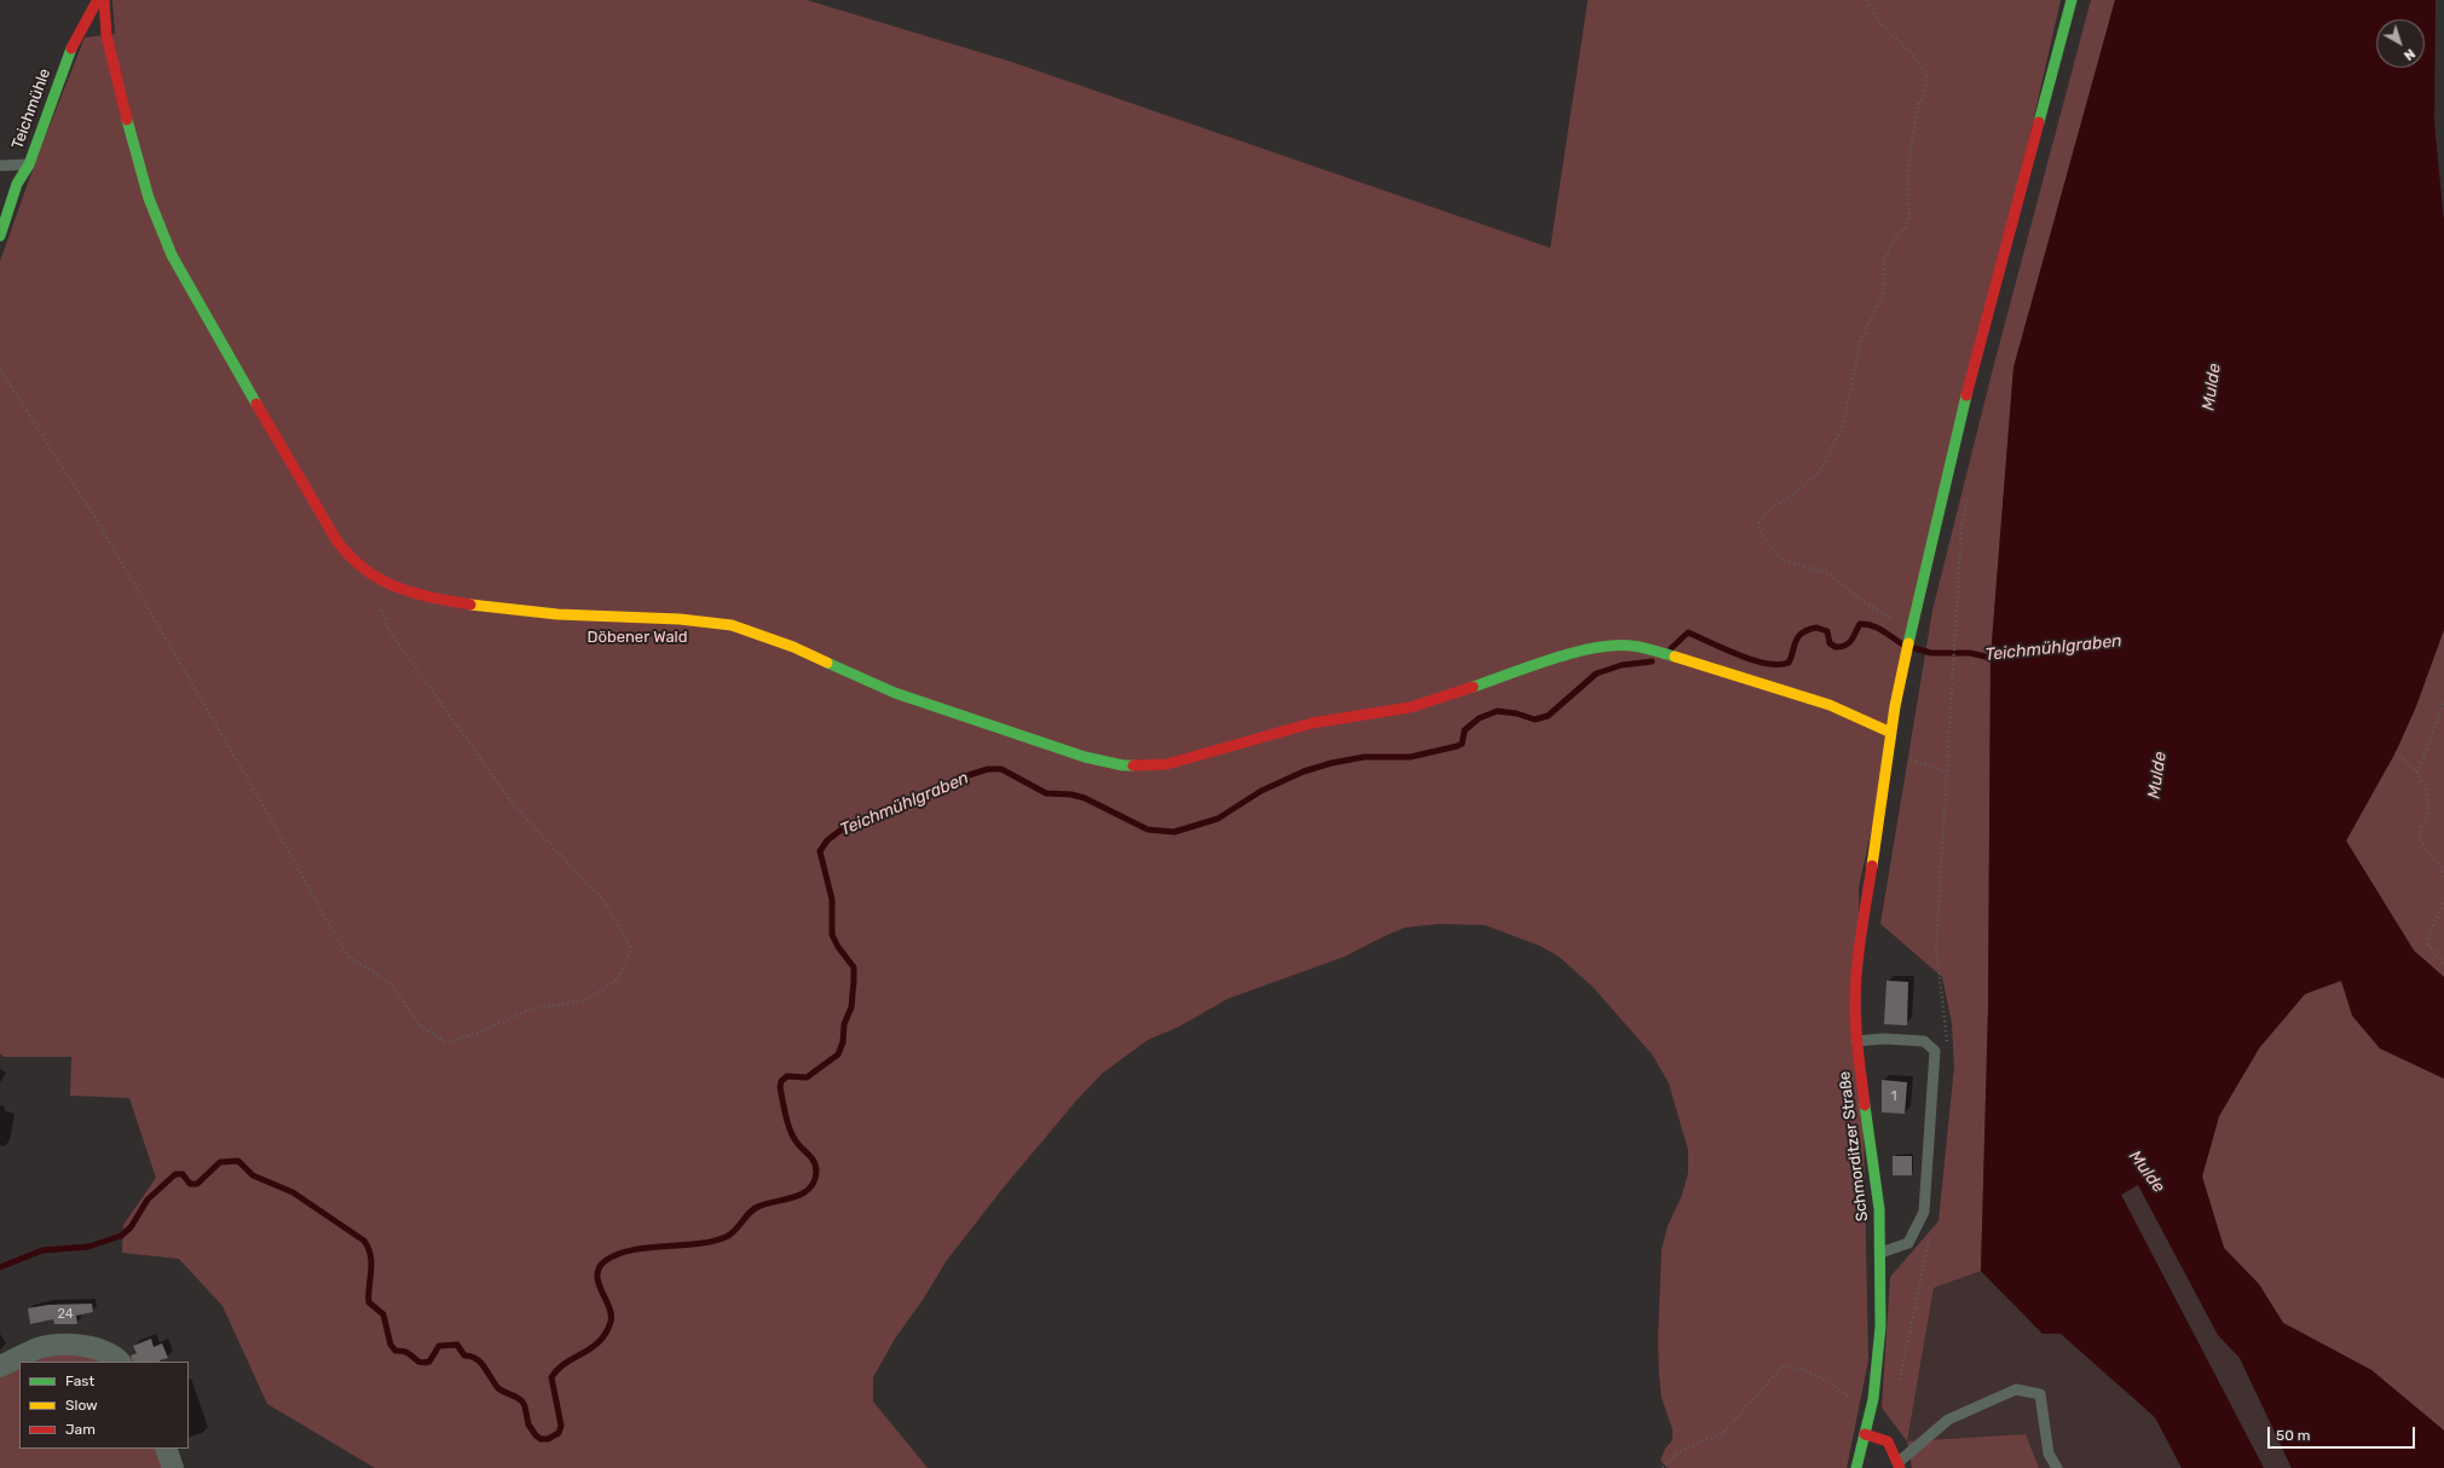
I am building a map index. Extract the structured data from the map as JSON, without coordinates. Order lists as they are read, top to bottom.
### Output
{
  "streets": {
    "street": ["Teichmühle", "Schmorditzer Straße"]
  },
  "water": ["Mulde", "Teichmühlgraben"],
  "parks": ["Döbener Wald"],
  "house_numbers": ["1", "24"],
  "legend": ["Fast", "Slow", "Jam"],
  "scale_bar": "50 m",
  "north": "bottom right"
}
